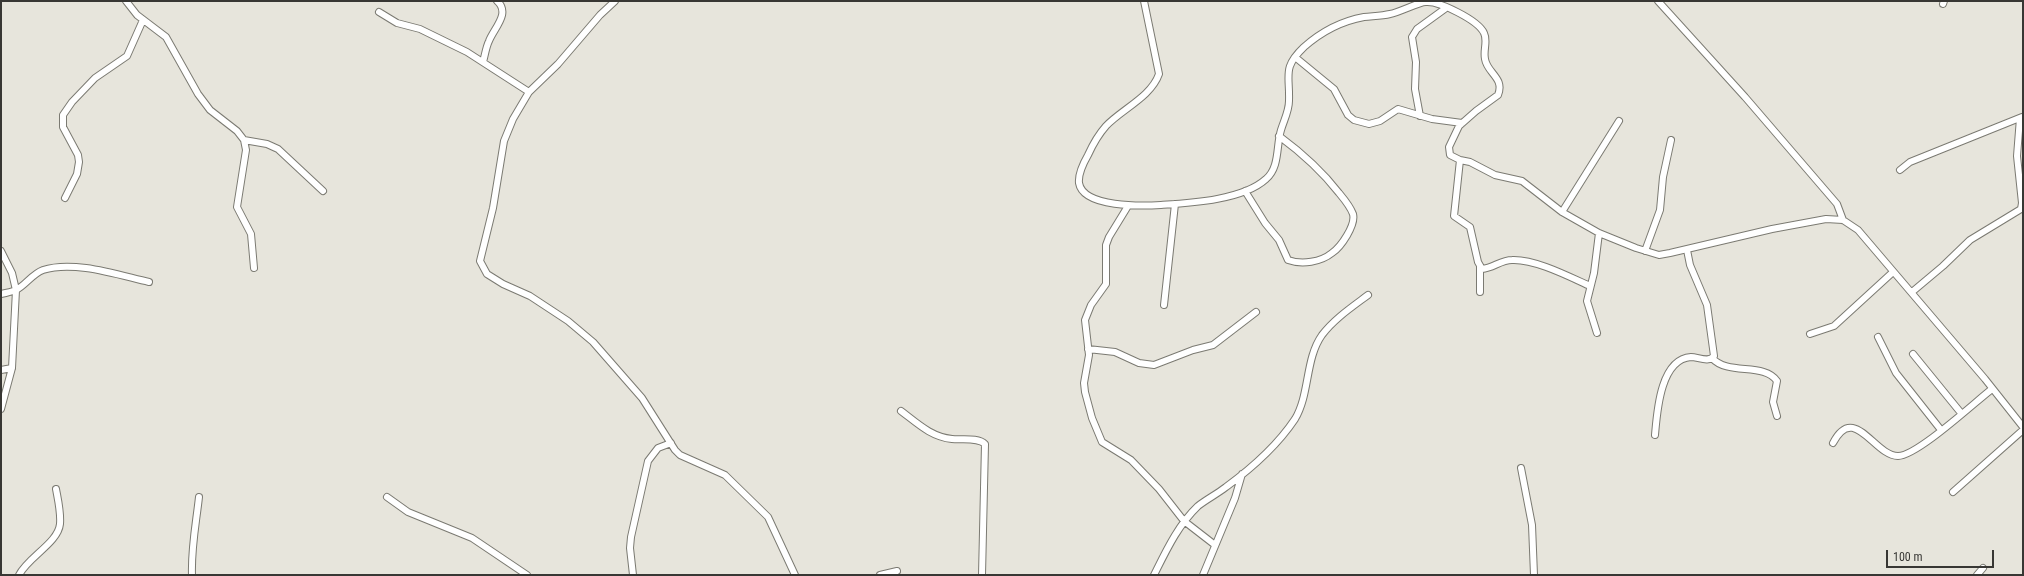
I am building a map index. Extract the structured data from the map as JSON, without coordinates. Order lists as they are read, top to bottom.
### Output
{
  "scale_bar": "100 m"
}
